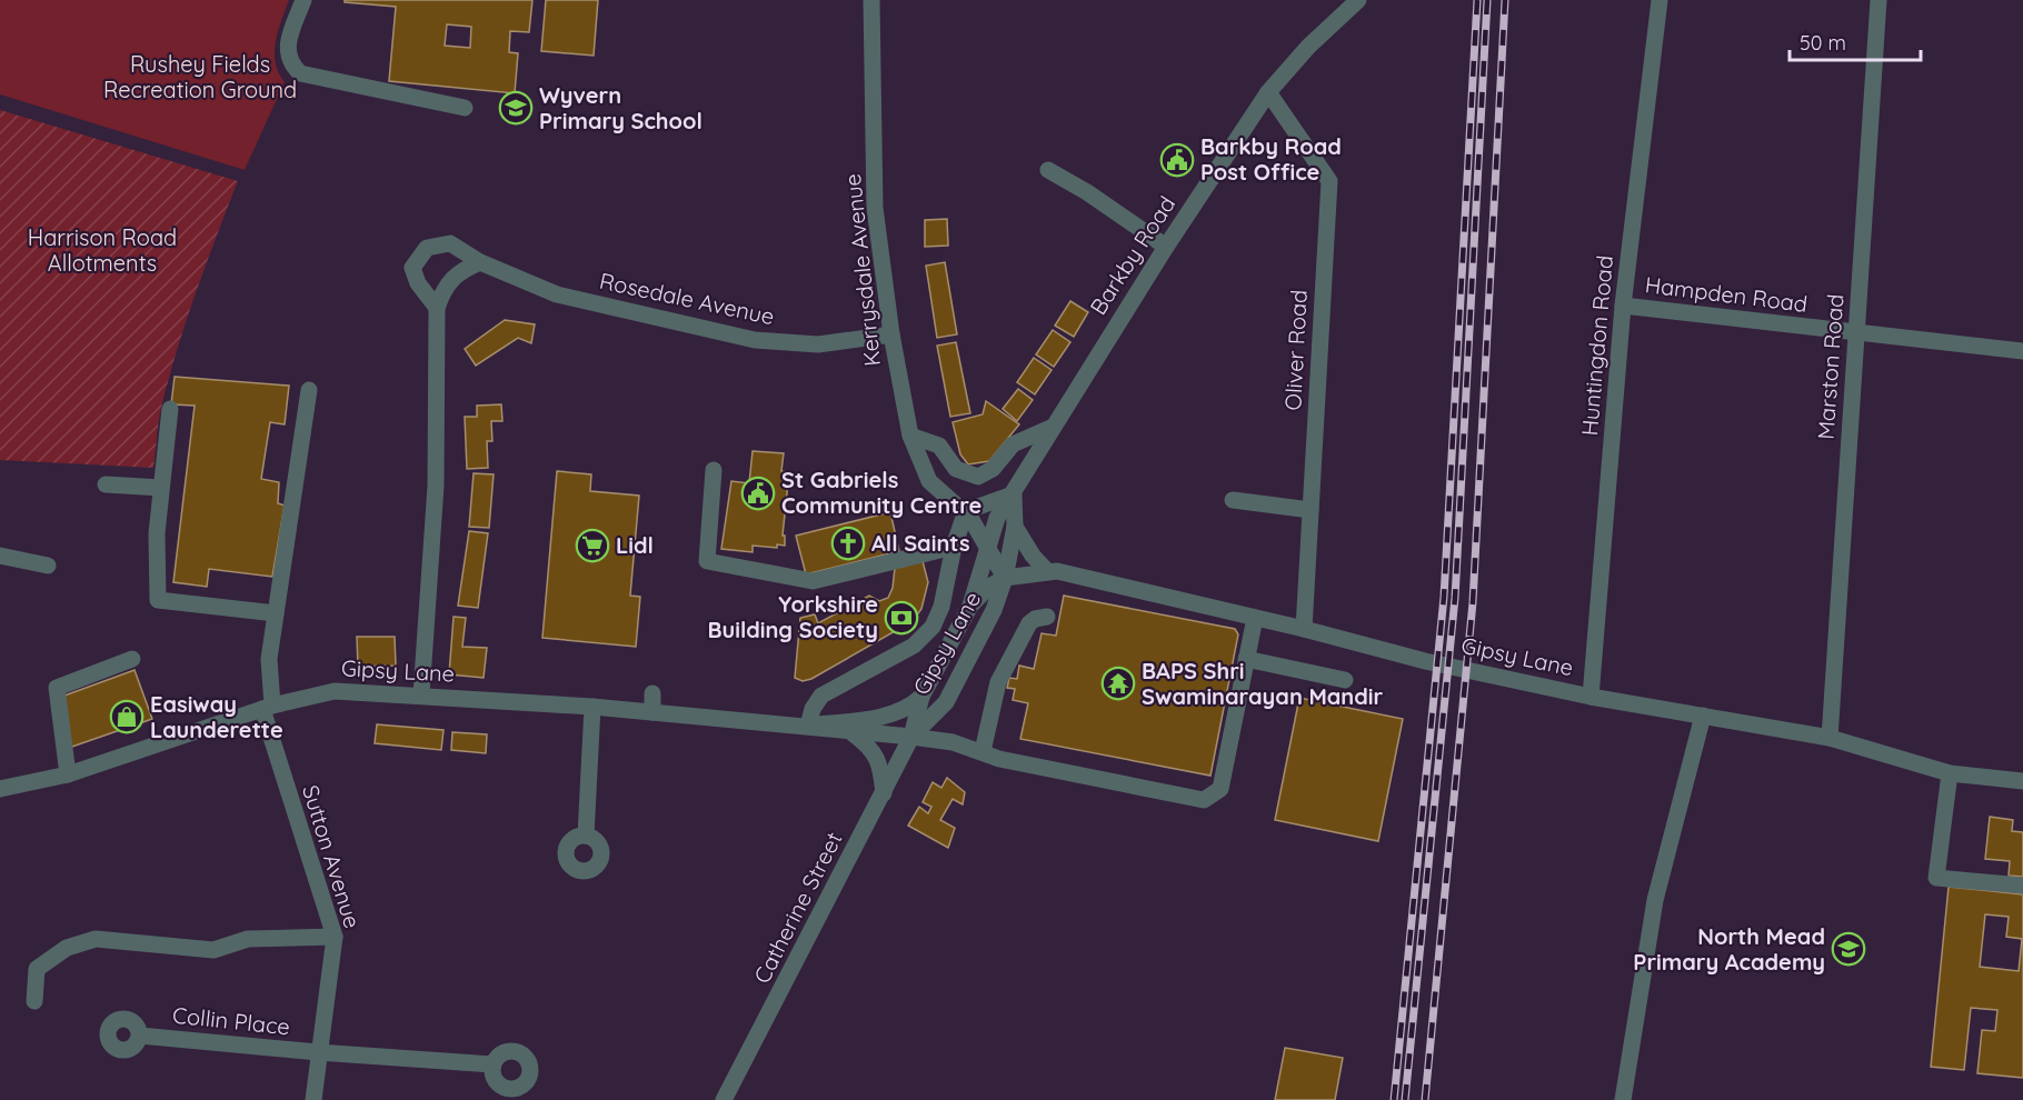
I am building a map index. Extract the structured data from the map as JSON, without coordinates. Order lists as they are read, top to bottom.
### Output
{
  "streets": {
    "street": [
      "Barkby Road",
      "Kerrysdale Avenue",
      "Hampden Road",
      "Rosedale Avenue",
      "Huntingdon Road",
      "Oliver Road",
      "Marston Road",
      "Gipsy Lane",
      "Sutton Avenue",
      "Catherine Street",
      "Collin Place"
    ]
  },
  "crossings": [
    ["Barkby Road", "Kerrysdale Avenue"],
    ["Barkby Road", "Oliver Road"],
    ["Barkby Road", "Gipsy Lane"],
    ["Kerrysdale Avenue", "Rosedale Avenue"],
    ["Kerrysdale Avenue", "Gipsy Lane"],
    ["Hampden Road", "Huntingdon Road"],
    ["Hampden Road", "Marston Road"],
    ["Huntingdon Road", "Gipsy Lane"],
    ["Oliver Road", "Gipsy Lane"],
    ["Marston Road", "Gipsy Lane"],
    ["Gipsy Lane", "Sutton Avenue"],
    ["Gipsy Lane", "Catherine Street"],
    ["Sutton Avenue", "Collin Place"]
  ],
  "parks": ["Rushey Fields Recreation Ground", "Harrison Road Allotments"],
  "places": {
    "school or university": ["Wyvern Primary School", "North Mead Primary Academy"],
    "public building": ["Barkby Road Post Office", "St Gabriels Community Centre"],
    "church": ["All Saints"],
    "supermarket": ["Lidl"],
    "bank": ["Yorkshire Building Society"],
    "temple": ["BAPS Shri Swaminarayan Mandir"],
    "shop": ["Easiway Launderette"]
  },
  "scale_bar": "50 m"
}
